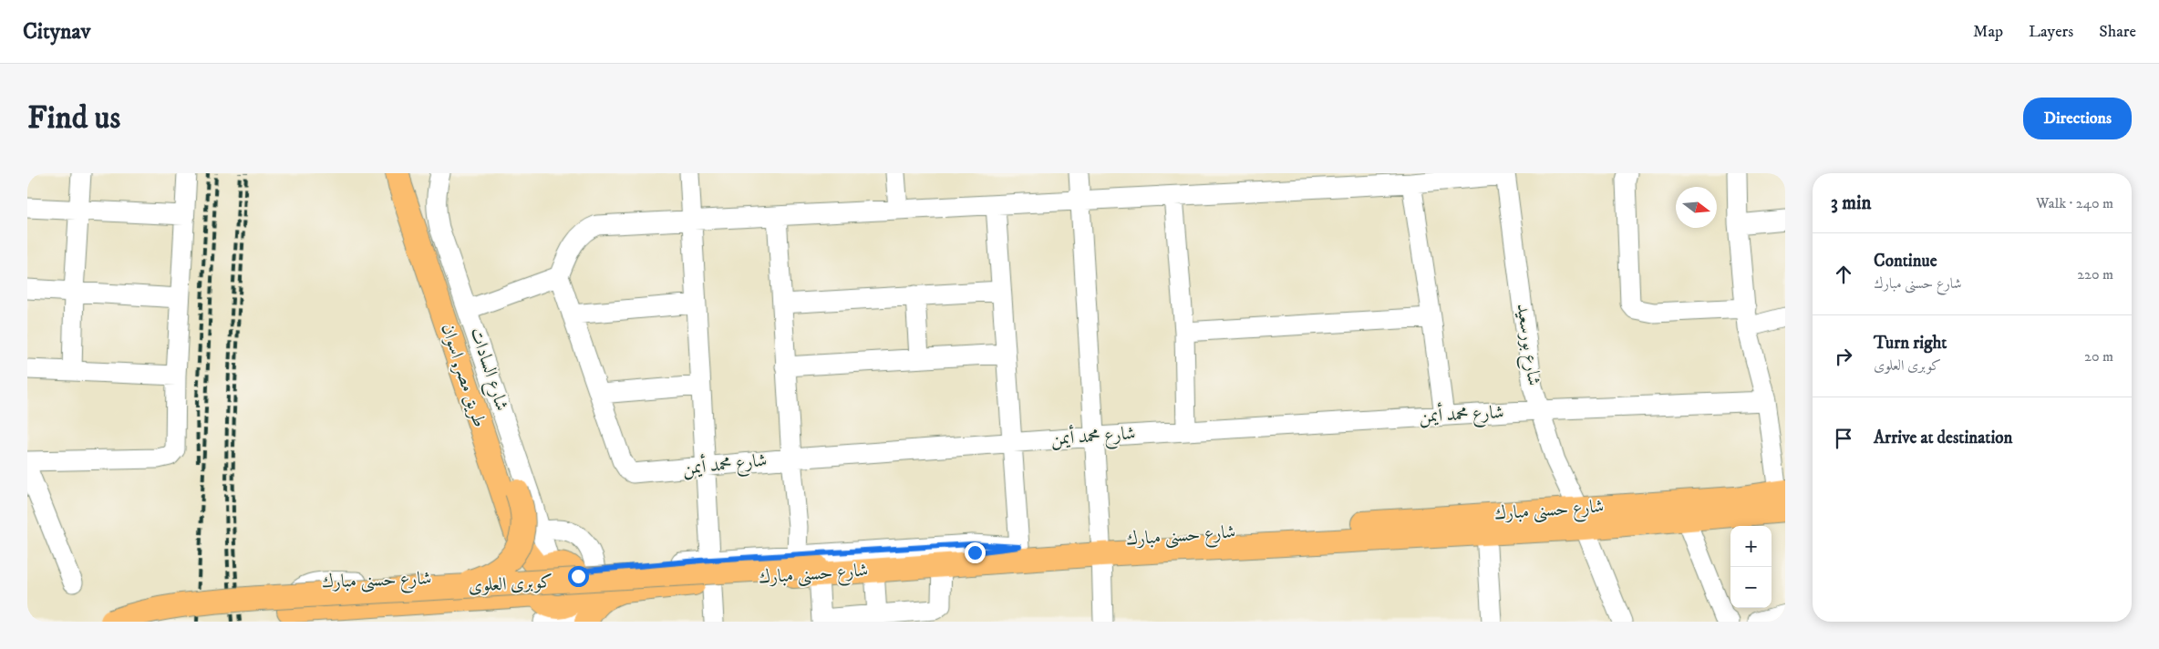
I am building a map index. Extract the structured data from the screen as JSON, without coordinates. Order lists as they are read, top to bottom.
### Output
{
  "streets": {
    "main road": ["طريق مصر, اسوان", "شارع حسنى مبارك", "كوبرى العلوى"],
    "street": ["شارع بورسعيد", "شارع السادات", "شارع محمد أيمن"]
  },
  "crossings": [
    ["شارع بورسعيد", "شارع محمد أيمن"],
    ["شارع بورسعيد", "شارع حسنى مبارك"],
    ["شارع السادات", "طريق مصر, اسوان"],
    ["شارع السادات", "شارع حسنى مبارك"],
    ["طريق مصر, اسوان", "شارع حسنى مبارك"],
    ["شارع حسنى مبارك", "كوبرى العلوى"]
  ],
  "north": "right",
  "page": {
    "header": "Citynav",
    "nav": ["Map", "Layers", "Share"],
    "buttons": "Directions",
    "title": "Find us",
    "heading": ["3 min", "Walk · 240 m"],
    "list": [
      ["Continue", "شارع حسنى مبارك", "220 m"],
      ["Turn right", "كوبرى العلوى", "20 m"],
      "Arrive at destination"
    ],
    "map_buttons": ["+", "−"]
  }
}
